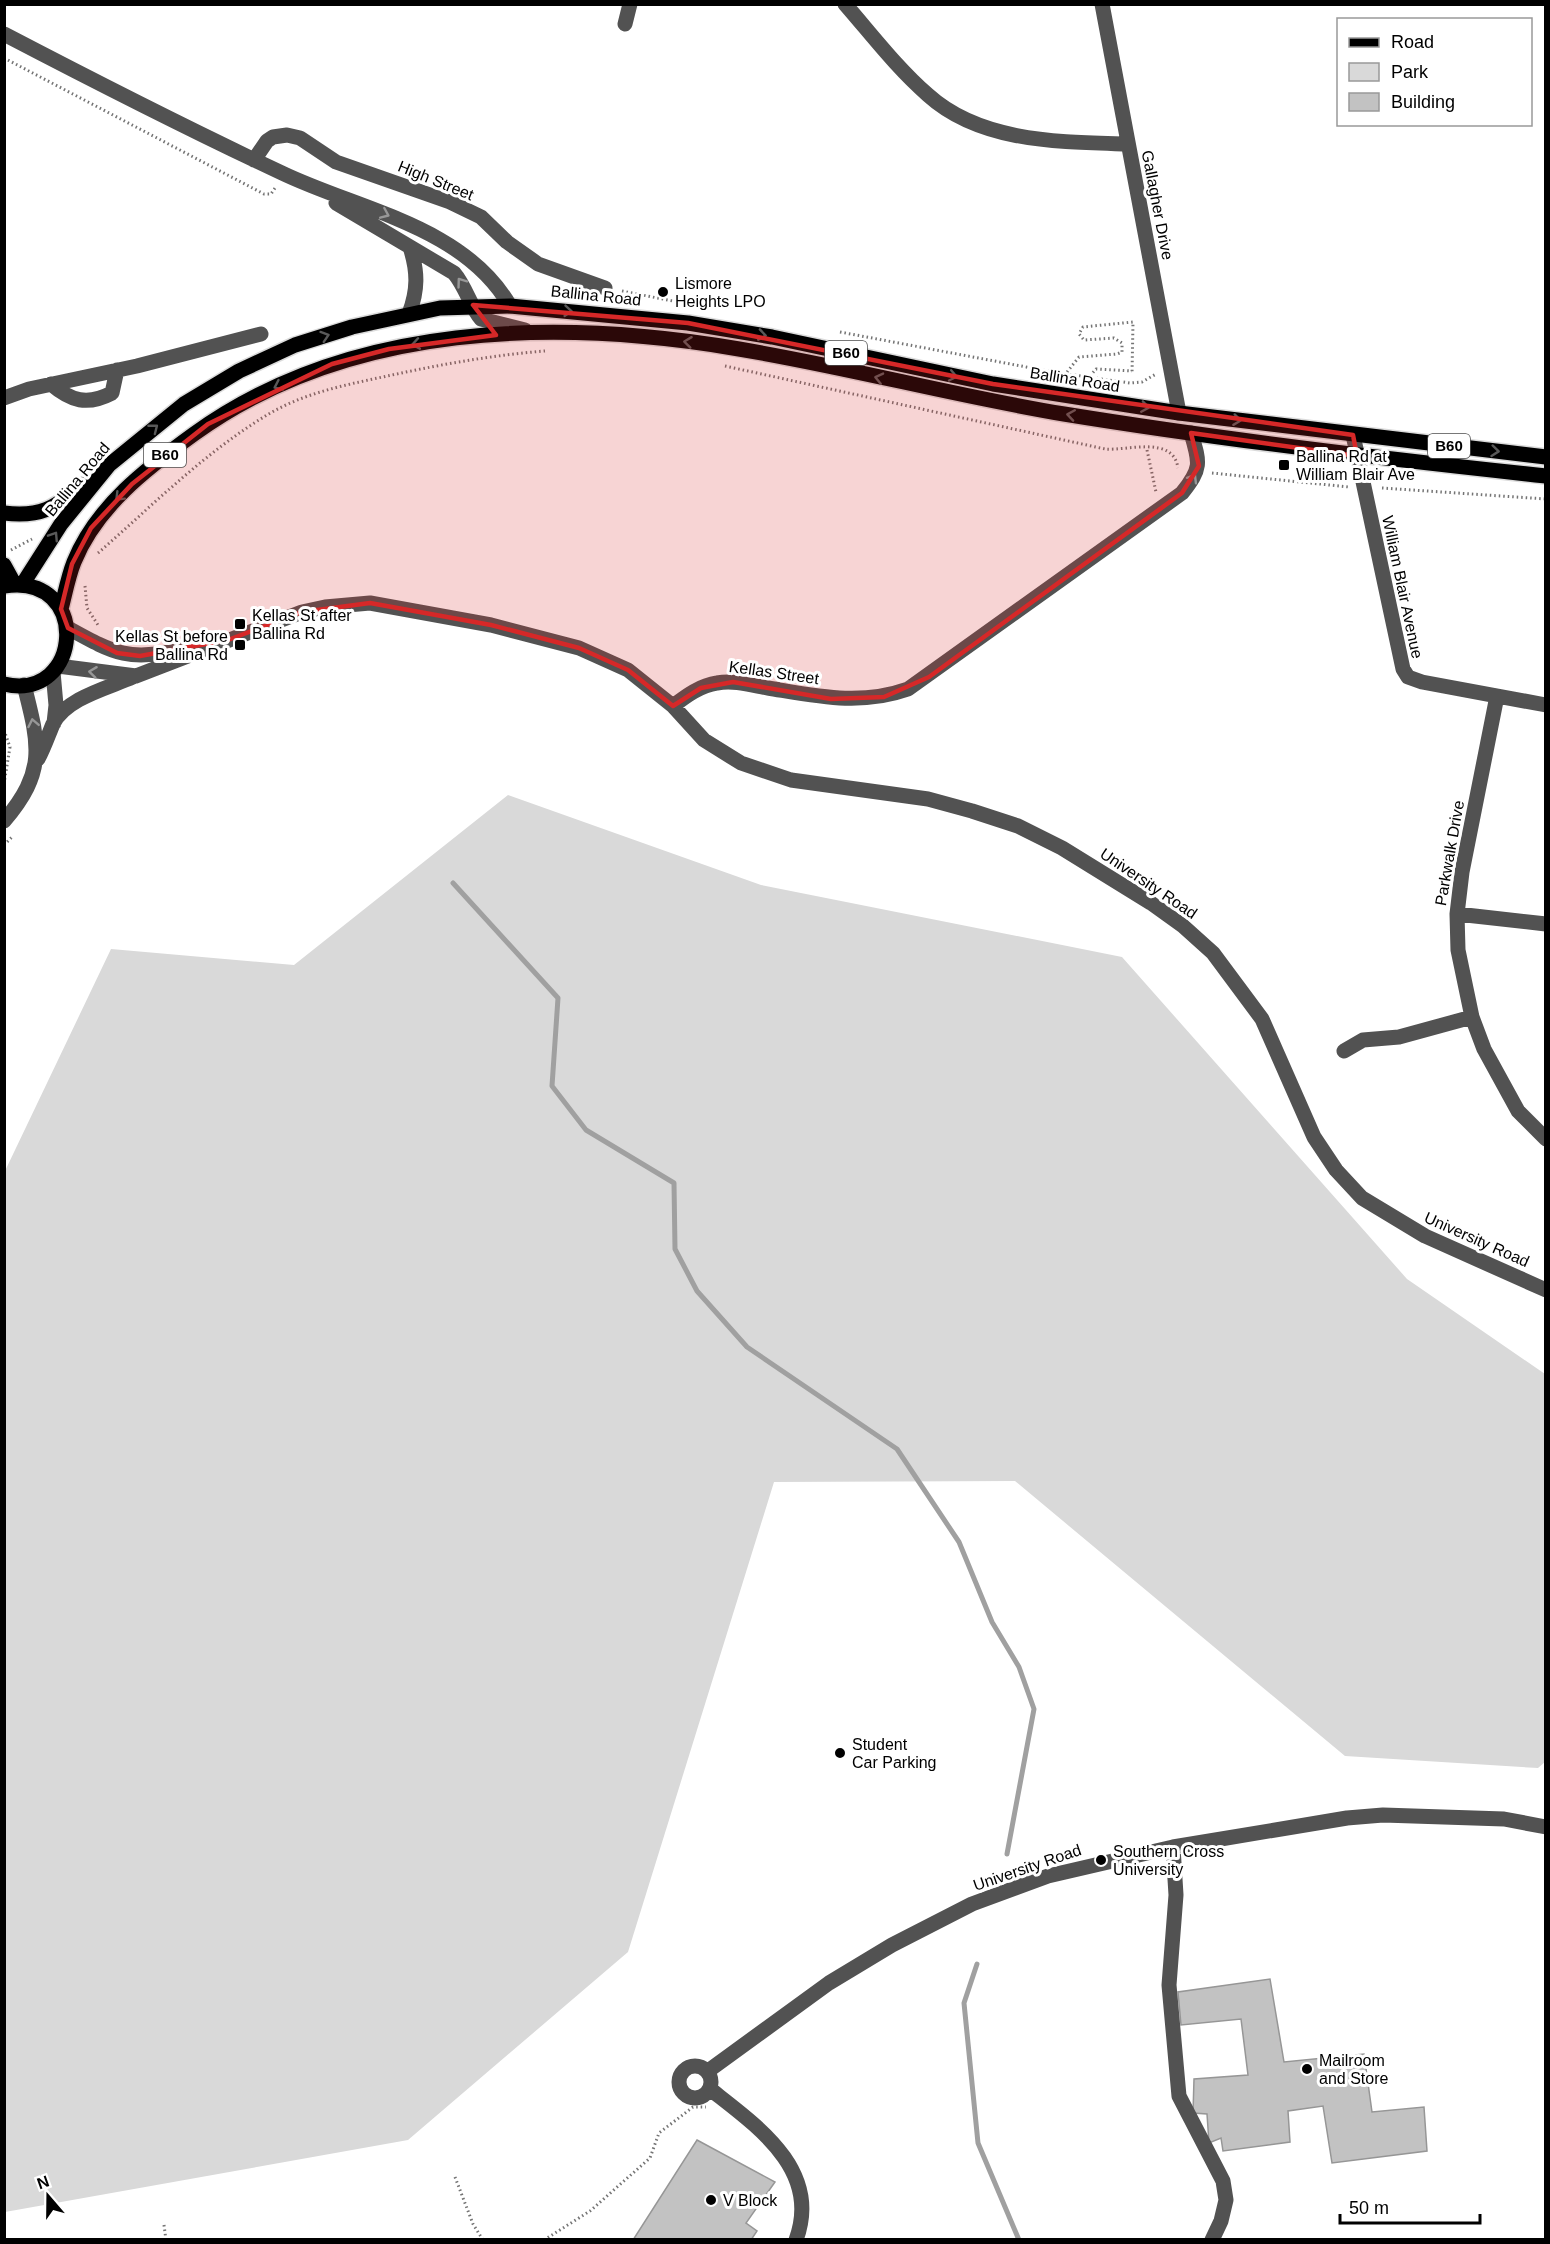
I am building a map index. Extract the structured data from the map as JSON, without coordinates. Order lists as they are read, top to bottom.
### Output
{
  "streets": {
    "main road": ["Ballina Road", "B60"],
    "street": [
      "High Street",
      "Gallagher Drive",
      "William Blair Avenue",
      "Kellas Street",
      "Parkwalk Drive",
      "University Road"
    ]
  },
  "crossings": [
    ["Gallagher Drive", "Ballina Road"],
    ["Ballina Road", "William Blair Avenue"],
    ["B60", "William Blair Avenue"],
    ["B60", "Kellas Street"],
    ["William Blair Avenue", "Parkwalk Drive"],
    ["Kellas Street", "University Road"]
  ],
  "places": {
    "other": [
      "Lismore Heights LPO",
      "Student Car Parking",
      "Southern Cross University",
      "Mailroom and Store",
      "V Block"
    ],
    "transit": ["Ballina Rd at William Blair Ave", "Kellas St after Ballina Rd", "Kellas St before Ballina Rd"]
  },
  "legend": ["Road", "Park", "Building"],
  "scale_bar": "50 m",
  "north": "top"
}
